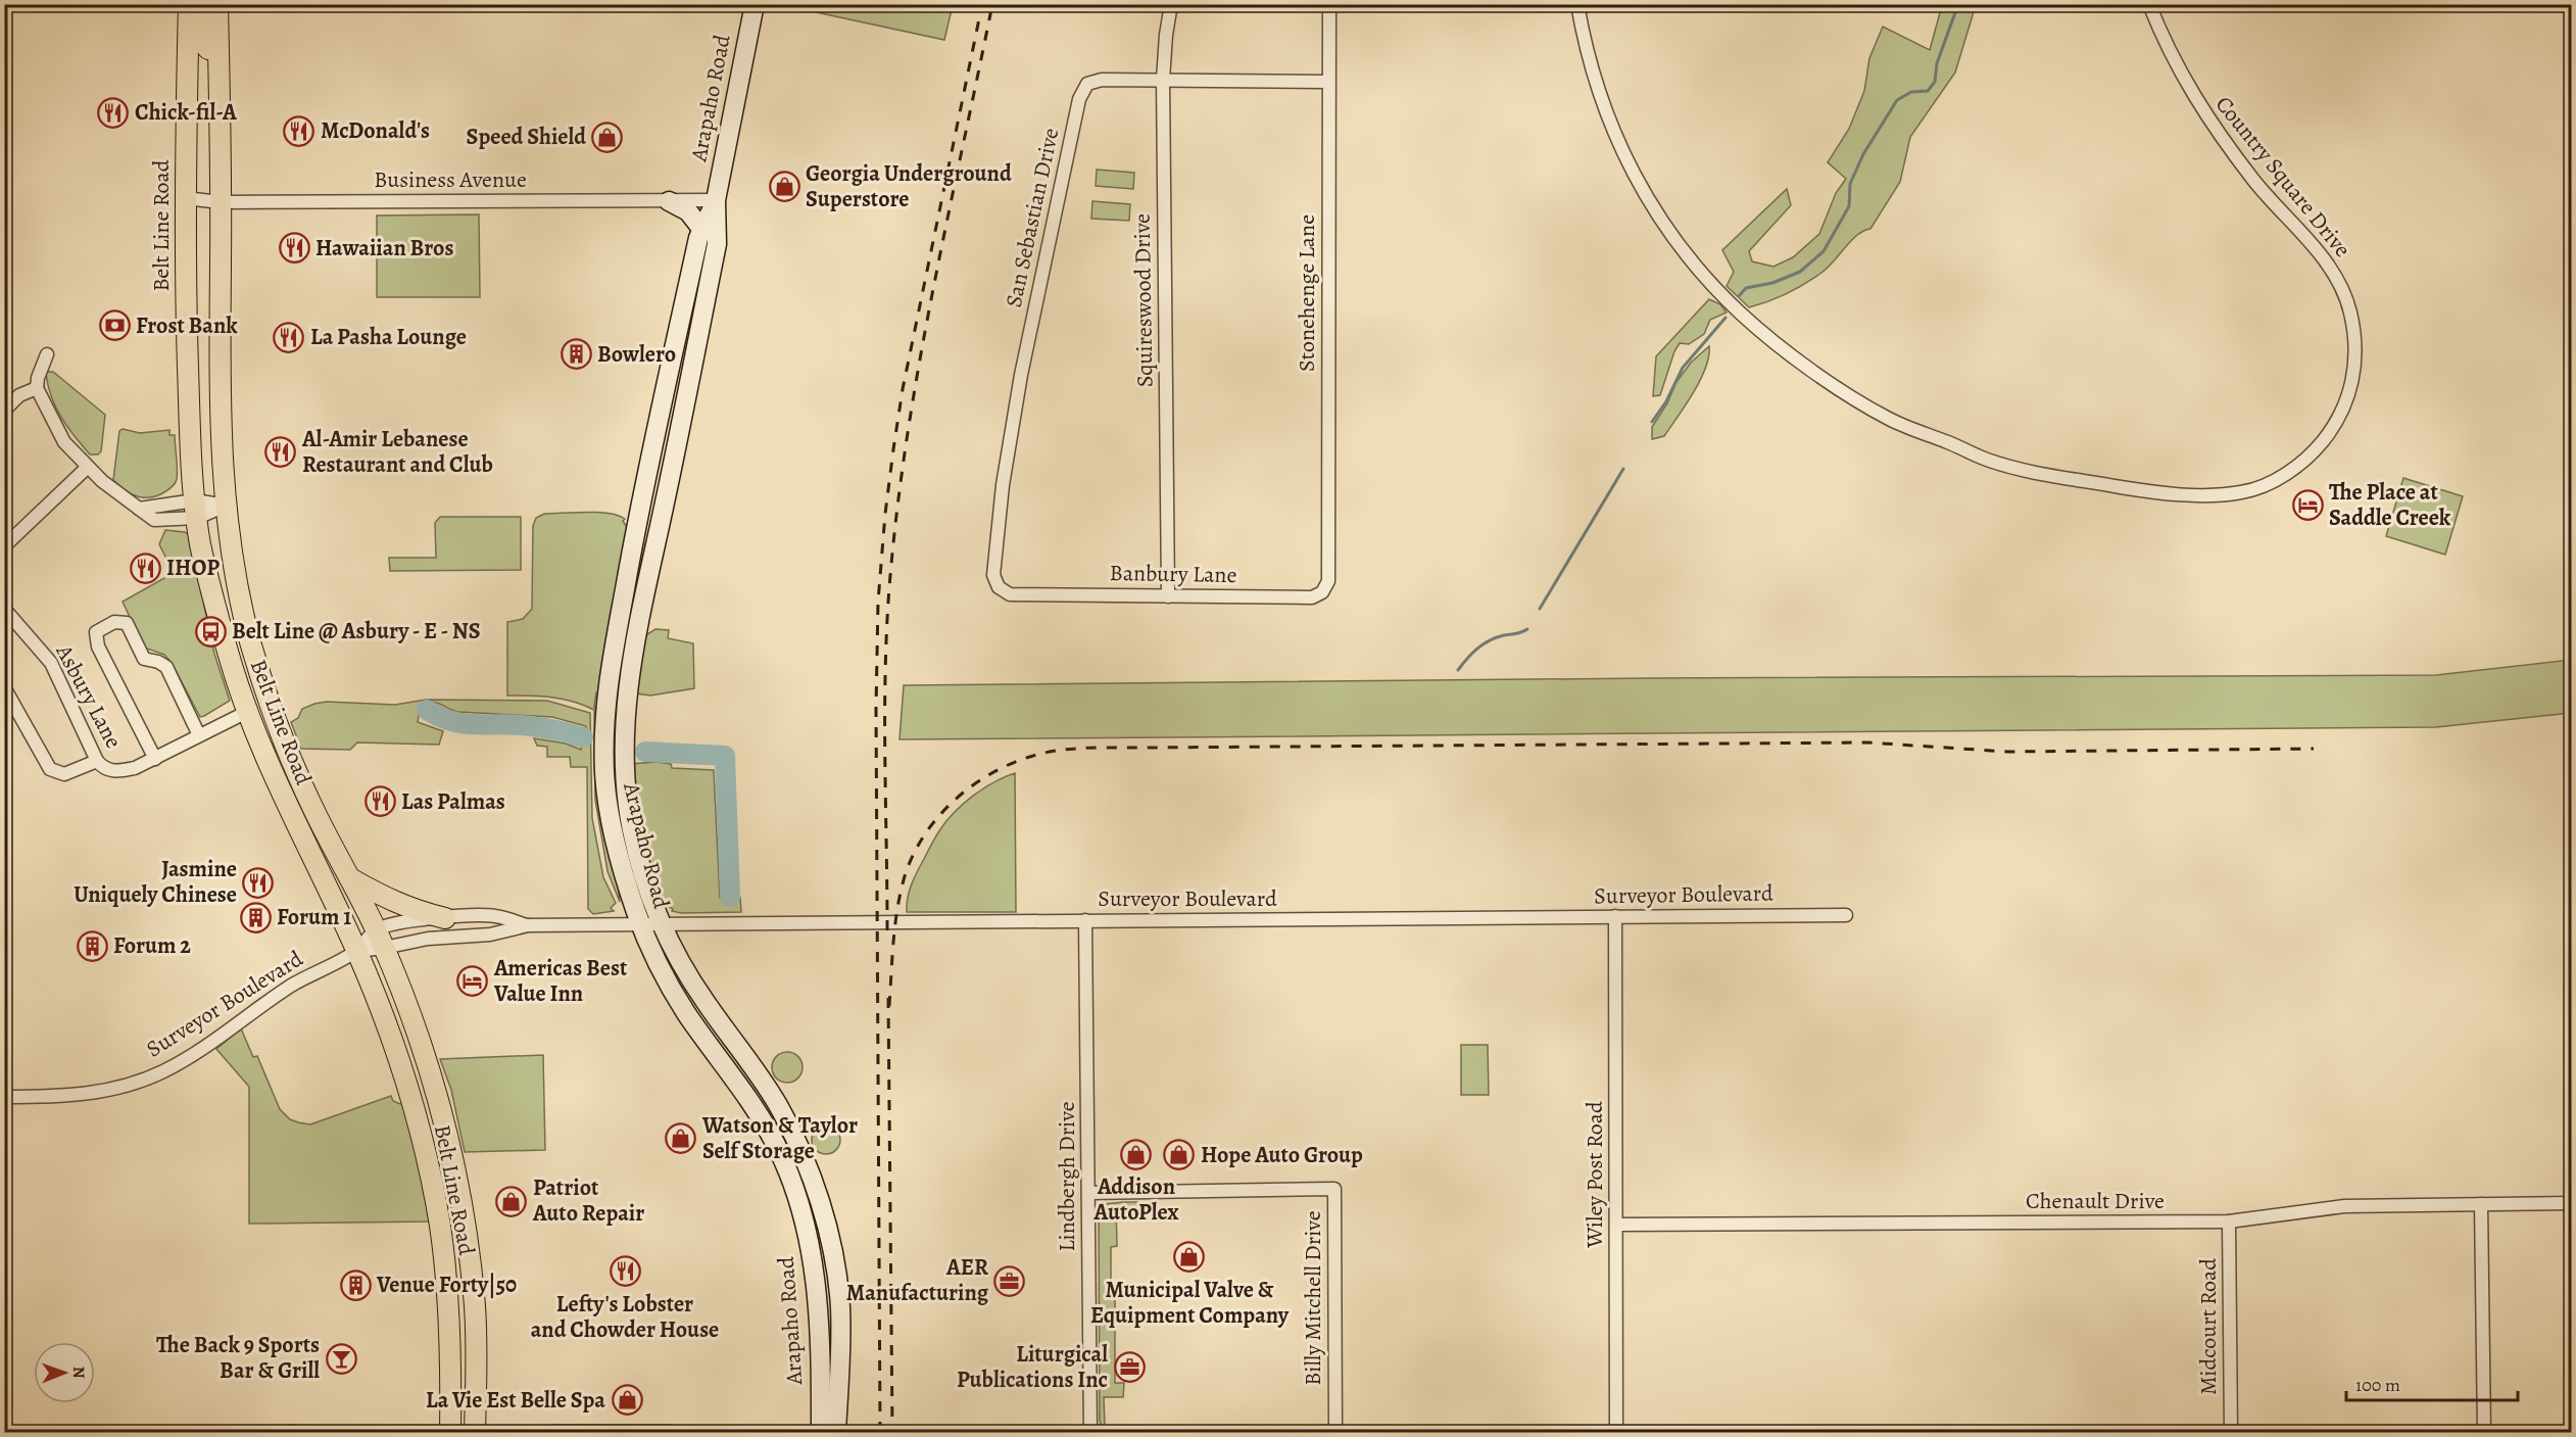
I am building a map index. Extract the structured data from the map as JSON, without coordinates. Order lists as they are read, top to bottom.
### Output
{
  "streets": {
    "main road": ["Arapaho Road", "Belt Line Road"],
    "street": [
      "Country Square Drive",
      "Business Avenue",
      "San Sebastian Drive",
      "Stonehenge Lane",
      "Squireswood Drive",
      "Banbury Lane",
      "Asbury Lane",
      "Surveyor Boulevard",
      "Wiley Post Road",
      "Lindbergh Drive",
      "Chenault Drive",
      "Billy Mitchell Drive",
      "Midcourt Road"
    ]
  },
  "crossings": [
    ["Arapaho Road", "Business Avenue"],
    ["Arapaho Road", "Surveyor Boulevard"],
    ["Business Avenue", "Belt Line Road"],
    ["San Sebastian Drive", "Stonehenge Lane"],
    ["San Sebastian Drive", "Squireswood Drive"],
    ["San Sebastian Drive", "Banbury Lane"],
    ["Belt Line Road", "Asbury Lane"],
    ["Belt Line Road", "Surveyor Boulevard"],
    ["Stonehenge Lane", "Banbury Lane"],
    ["Squireswood Drive", "Banbury Lane"],
    ["Surveyor Boulevard", "Wiley Post Road"],
    ["Surveyor Boulevard", "Lindbergh Drive"],
    ["Wiley Post Road", "Chenault Drive"],
    ["Lindbergh Drive", "Billy Mitchell Drive"],
    ["Chenault Drive", "Midcourt Road"]
  ],
  "places": {
    "restaurant": [
      "Chick-fil-A",
      "McDonald's",
      "Hawaiian Bros",
      "La Pasha Lounge",
      "Al-Amir Lebanese Restaurant and Club",
      "IHOP",
      "Las Palmas",
      "Jasmine Uniquely Chinese",
      "Lefty's Lobster and Chowder House"
    ],
    "shop": [
      "Speed Shield",
      "Georgia Underground Superstore",
      "Watson & Taylor Self Storage",
      "Addison AutoPlex",
      "Hope Auto Group",
      "Patriot Auto Repair",
      "Municipal Valve & Equipment Company",
      "La Vie Est Belle Spa"
    ],
    "bank": ["Frost Bank"],
    "building": [
      "Bowlero",
      "Forum 1",
      "Forum 2",
      "Venue Forty|50"
    ],
    "hotel": ["The Place at Saddle Creek", "Americas Best Value Inn"],
    "bus stop": ["Belt Line @ Asbury - E - NS"],
    "office": ["AER Manufacturing", "Liturgical Publications Inc"],
    "bar": ["The Back 9 Sports Bar & Grill"]
  },
  "scale_bar": "100 m",
  "north": "right"
}
